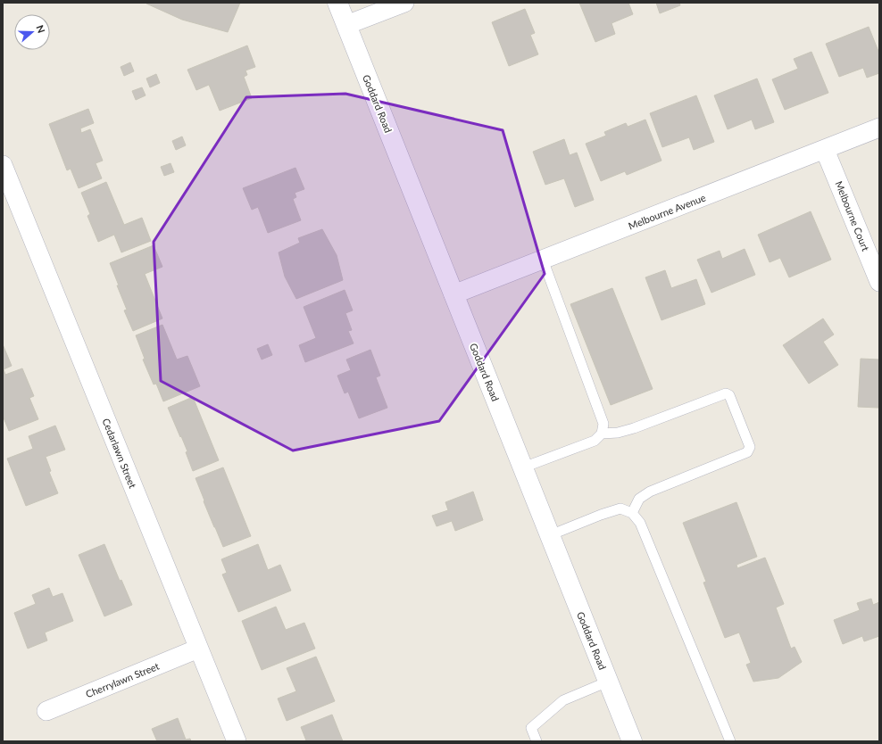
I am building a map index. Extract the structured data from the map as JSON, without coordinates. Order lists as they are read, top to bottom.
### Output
{
  "streets": {
    "main road": ["Goddard Road"],
    "street": [
      "Melbourne Avenue",
      "Melbourne Court",
      "Cedarlawn Street",
      "Cherrylawn Street"
    ]
  },
  "crossings": [
    ["Goddard Road", "Melbourne Avenue"],
    ["Melbourne Avenue", "Melbourne Court"],
    ["Cedarlawn Street", "Cherrylawn Street"]
  ],
  "north": "right"
}
